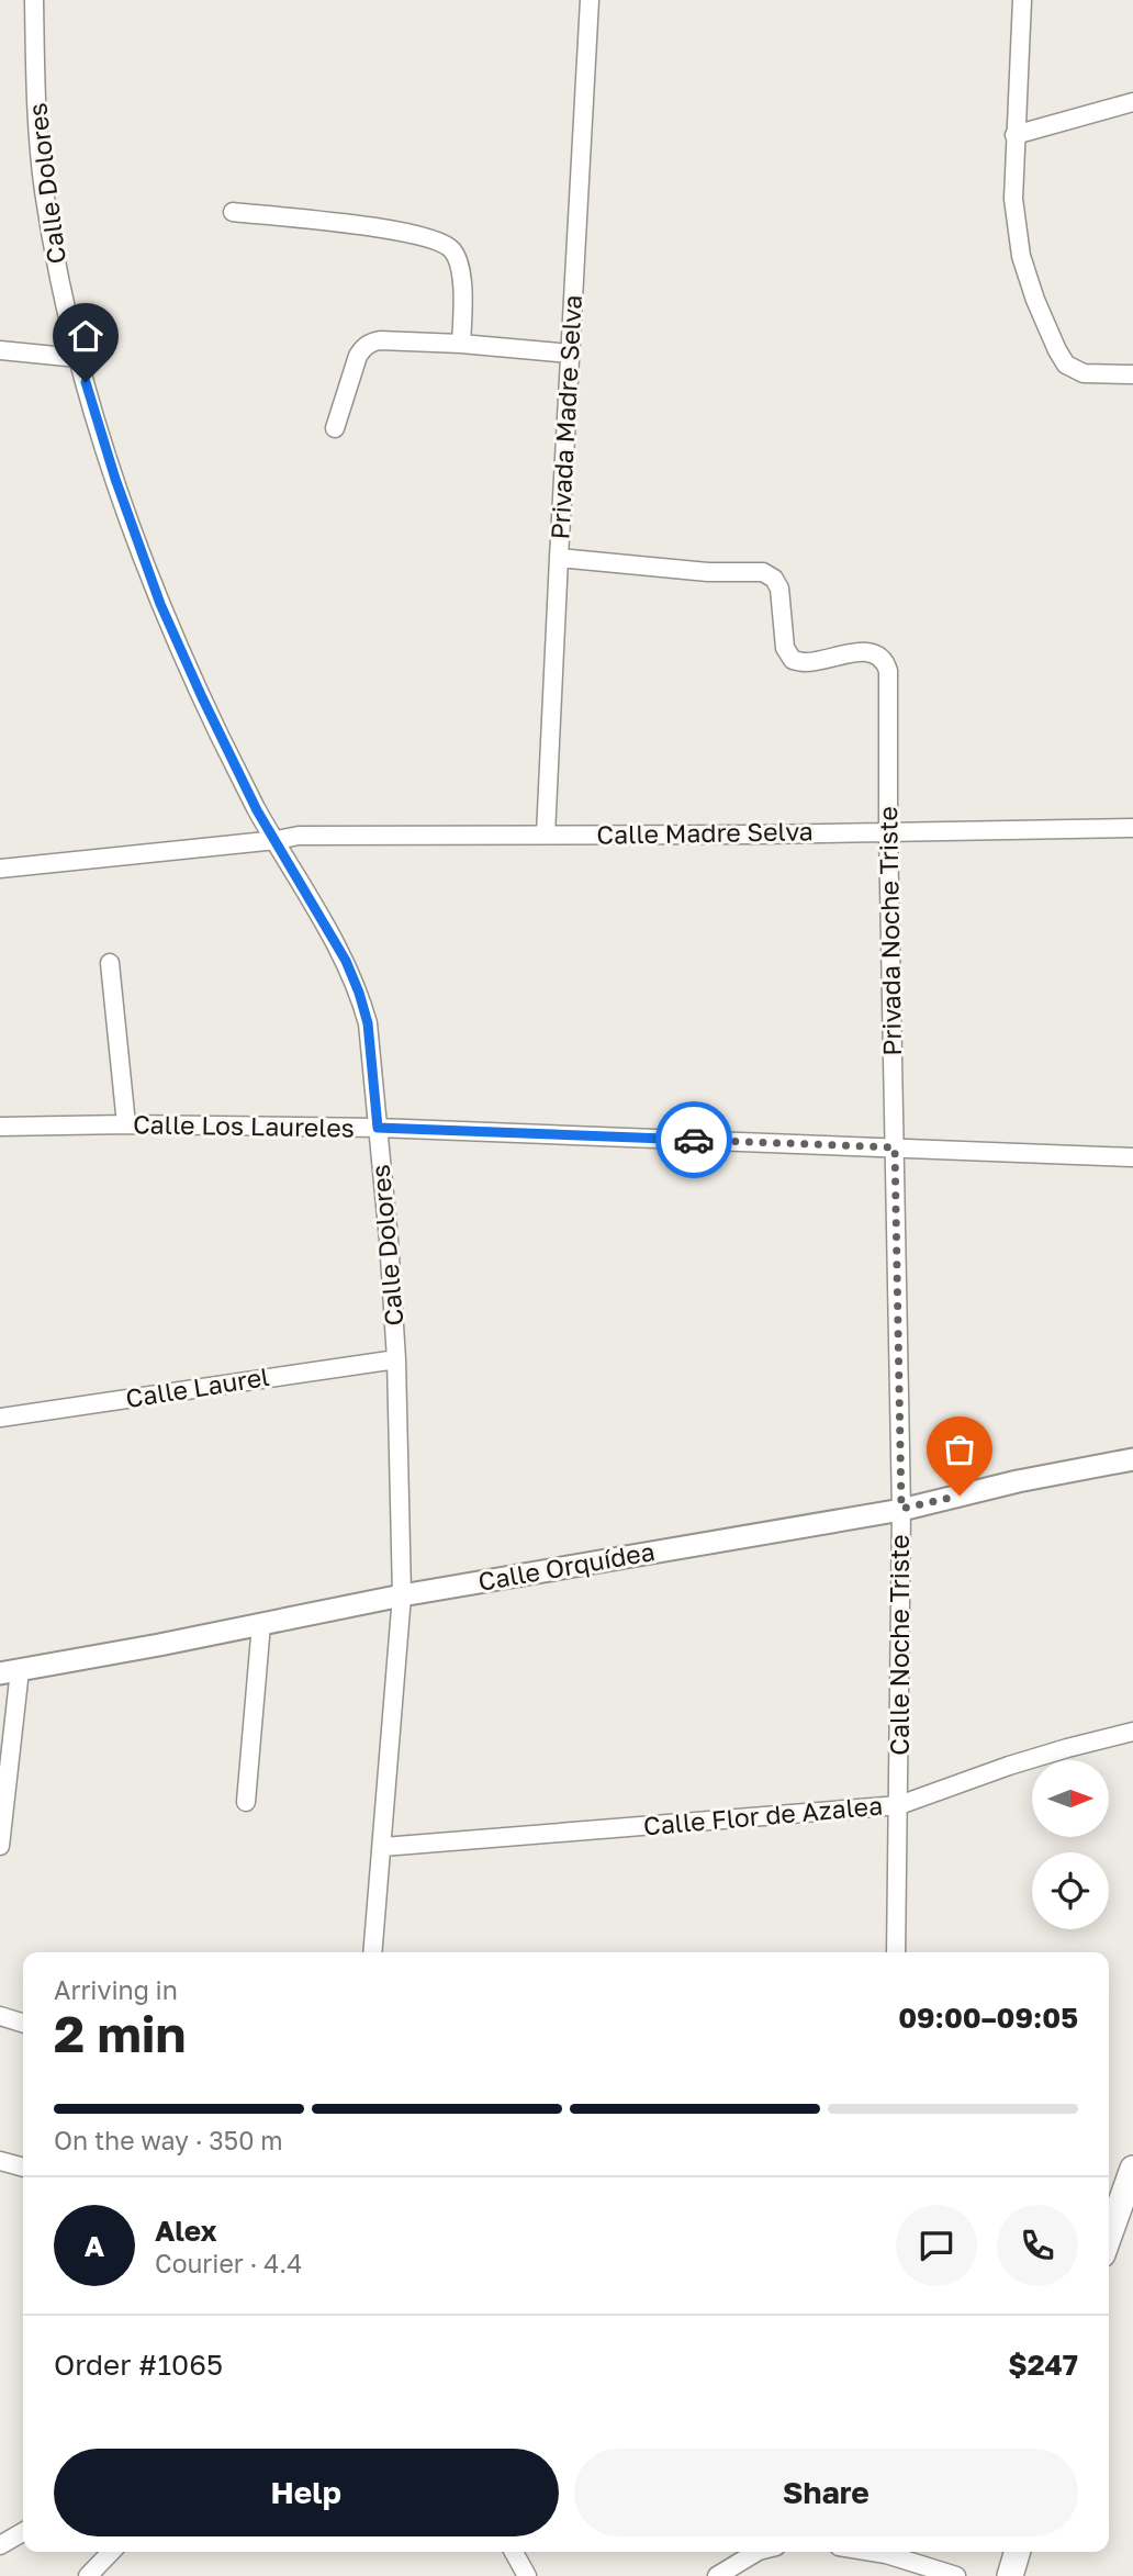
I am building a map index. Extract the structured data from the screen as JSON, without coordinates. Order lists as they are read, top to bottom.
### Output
{
  "streets": {
    "street": [
      "Calle Dolores",
      "Privada Madre Selva",
      "Calle Madre Selva",
      "Privada Noche Triste",
      "Calle Los Laureles",
      "Calle Laurel",
      "Calle Orquídea",
      "Calle Noche Triste",
      "Calle Flor de Azalea"
    ]
  },
  "crossings": [
    ["Calle Dolores", "Calle Madre Selva"],
    ["Calle Dolores", "Calle Los Laureles"],
    ["Calle Dolores", "Calle Laurel"],
    ["Calle Dolores", "Calle Orquídea"],
    ["Calle Dolores", "Calle Flor de Azalea"],
    ["Privada Madre Selva", "Calle Madre Selva"],
    ["Privada Madre Selva", "Privada Noche Triste"],
    ["Calle Madre Selva", "Privada Noche Triste"],
    ["Privada Noche Triste", "Calle Los Laureles"],
    ["Privada Noche Triste", "Calle Noche Triste"],
    ["Calle Los Laureles", "Calle Noche Triste"],
    ["Calle Orquídea", "Calle Noche Triste"],
    ["Calle Noche Triste", "Calle Flor de Azalea"]
  ],
  "north": "right",
  "page": {
    "heading": ["2 min", "Arriving in", "09:00–09:05"],
    "panel": [
      "Alex",
      "Courier · 4.4",
      "Order #1065",
      "$247"
    ],
    "bar": "On the way · 350 m",
    "round": "A",
    "buttons": ["Help", "Share"]
  }
}
